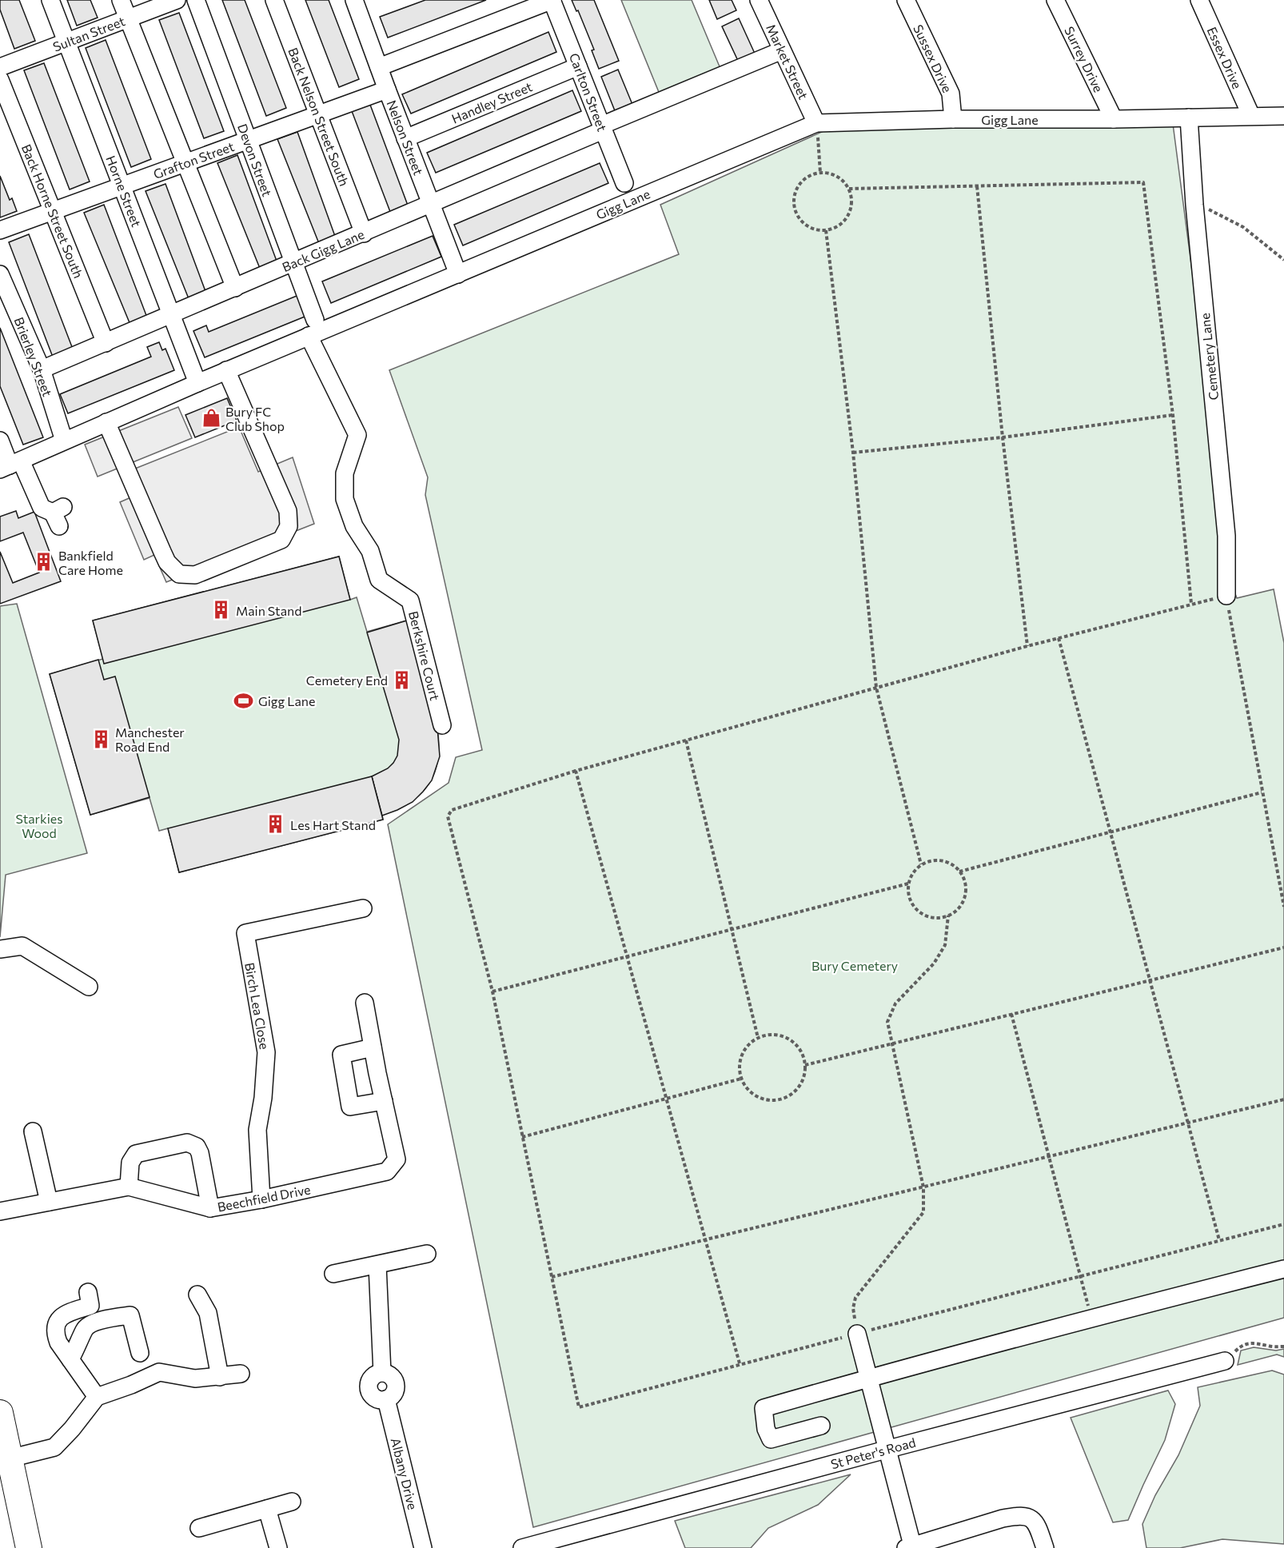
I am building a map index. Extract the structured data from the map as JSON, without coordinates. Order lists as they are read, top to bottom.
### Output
{
  "streets": {
    "street": [
      "Sultan Street",
      "Essex Drive",
      "Sussex Drive",
      "Surrey Drive",
      "Market Street",
      "Carlton Street",
      "Handley Street",
      "Back Nelson Street South",
      "Gigg Lane",
      "Nelson Street",
      "Grafton Street",
      "Devon Street",
      "Horne Street",
      "Back Horne Street South",
      "Back Gigg Lane",
      "Brierley Street",
      "Cemetery Lane",
      "Berkshire Court",
      "Birch Lea Close",
      "Beechfield Drive",
      "St Peter's Road",
      "Albany Drive"
    ]
  },
  "crossings": [
    ["Sultan Street", "Horne Street"],
    ["Essex Drive", "Gigg Lane"],
    ["Sussex Drive", "Gigg Lane"],
    ["Surrey Drive", "Gigg Lane"],
    ["Market Street", "Gigg Lane"],
    ["Market Street", "Back Gigg Lane"],
    ["Carlton Street", "Handley Street"],
    ["Carlton Street", "Back Gigg Lane"],
    ["Handley Street", "Nelson Street"],
    ["Back Nelson Street South", "Grafton Street"],
    ["Back Nelson Street South", "Back Gigg Lane"],
    ["Gigg Lane", "Nelson Street"],
    ["Gigg Lane", "Horne Street"],
    ["Gigg Lane", "Brierley Street"],
    ["Gigg Lane", "Cemetery Lane"],
    ["Gigg Lane", "Berkshire Court"],
    ["Nelson Street", "Grafton Street"],
    ["Nelson Street", "Back Gigg Lane"],
    ["Grafton Street", "Devon Street"],
    ["Grafton Street", "Horne Street"],
    ["Grafton Street", "Back Horne Street South"],
    ["Devon Street", "Back Gigg Lane"],
    ["Horne Street", "Back Gigg Lane"],
    ["Back Horne Street South", "Back Gigg Lane"],
    ["Back Gigg Lane", "Brierley Street"],
    ["Birch Lea Close", "Beechfield Drive"]
  ],
  "parks": ["Starkies Wood", "Bury Cemetery"],
  "places": {
    "shop": ["Bury FC Club Shop"],
    "building": [
      "Bankfield Care Home",
      "Main Stand",
      "Cemetery End",
      "Manchester Road End",
      "Les Hart Stand"
    ],
    "sports": ["Gigg Lane"]
  }
}
